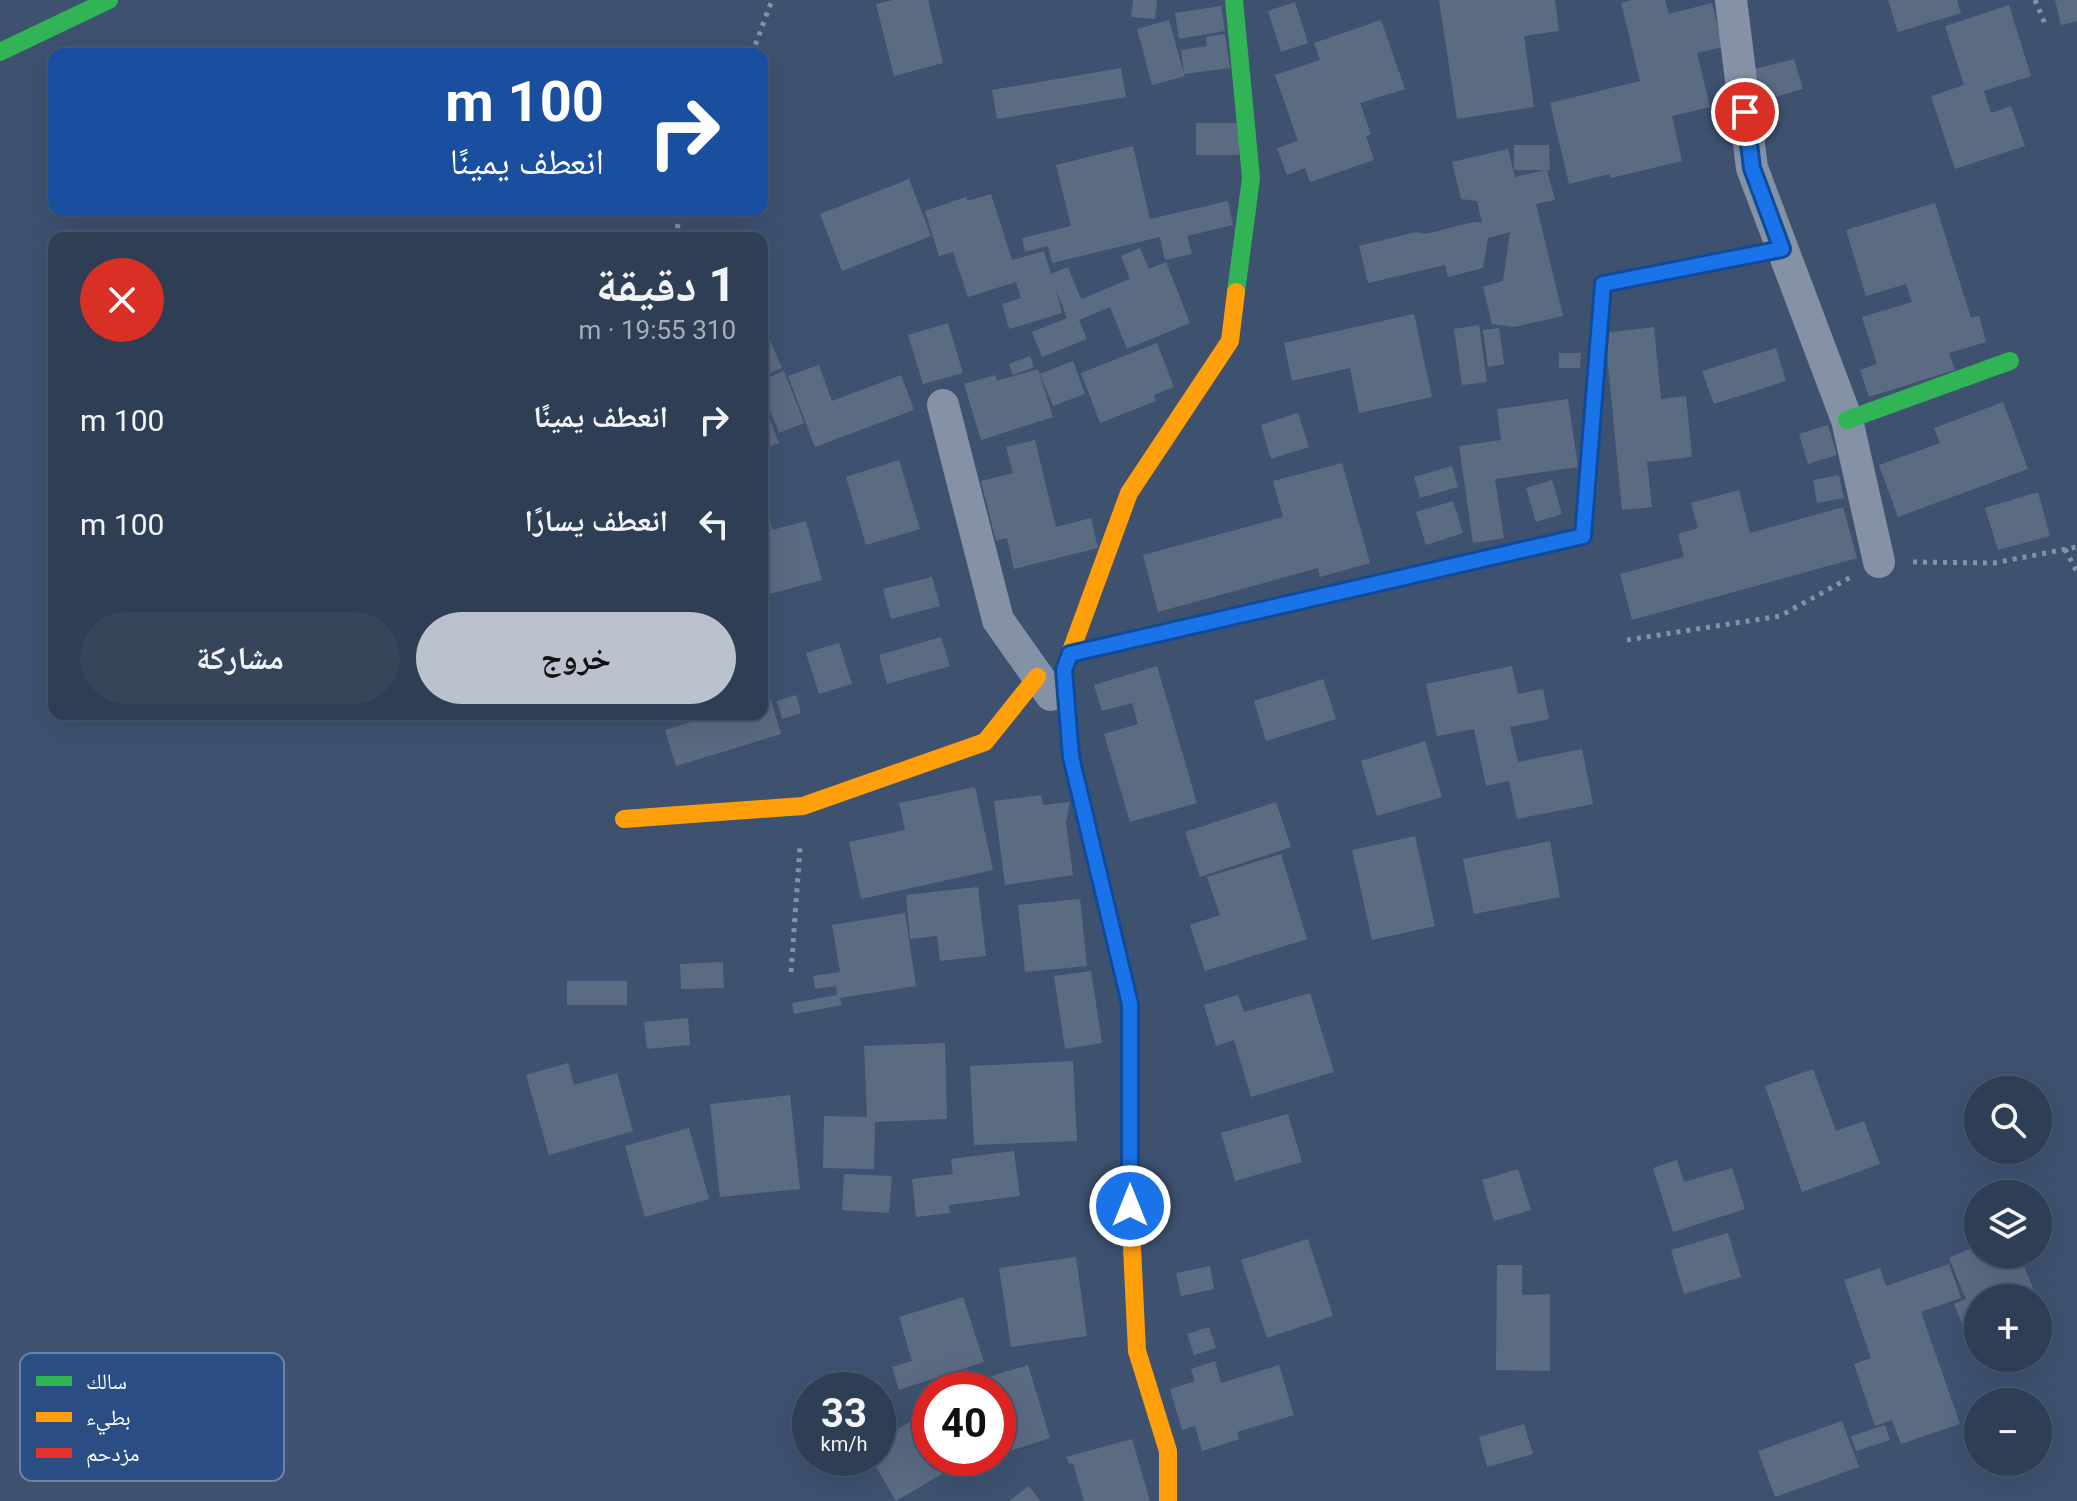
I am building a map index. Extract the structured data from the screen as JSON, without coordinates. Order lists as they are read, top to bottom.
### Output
{
  "legend": ["سالك", "بطيء", "مزدحم"],
  "page": {
    "turn": ["100 m", "انعطف يمينًا"],
    "heading": ["1 دقيقة", "310 m · 19:55"],
    "list": [
      {
        "name": "انعطف يمينًا",
        "value": "100 m"
      },
      {
        "name": "انعطف يسارًا",
        "value": "100 m"
      }
    ],
    "buttons": ["خروج", "مشاركة"],
    "map_buttons": ["+", "−"],
    "speed": "33 km/h",
    "limit": "40"
  }
}
